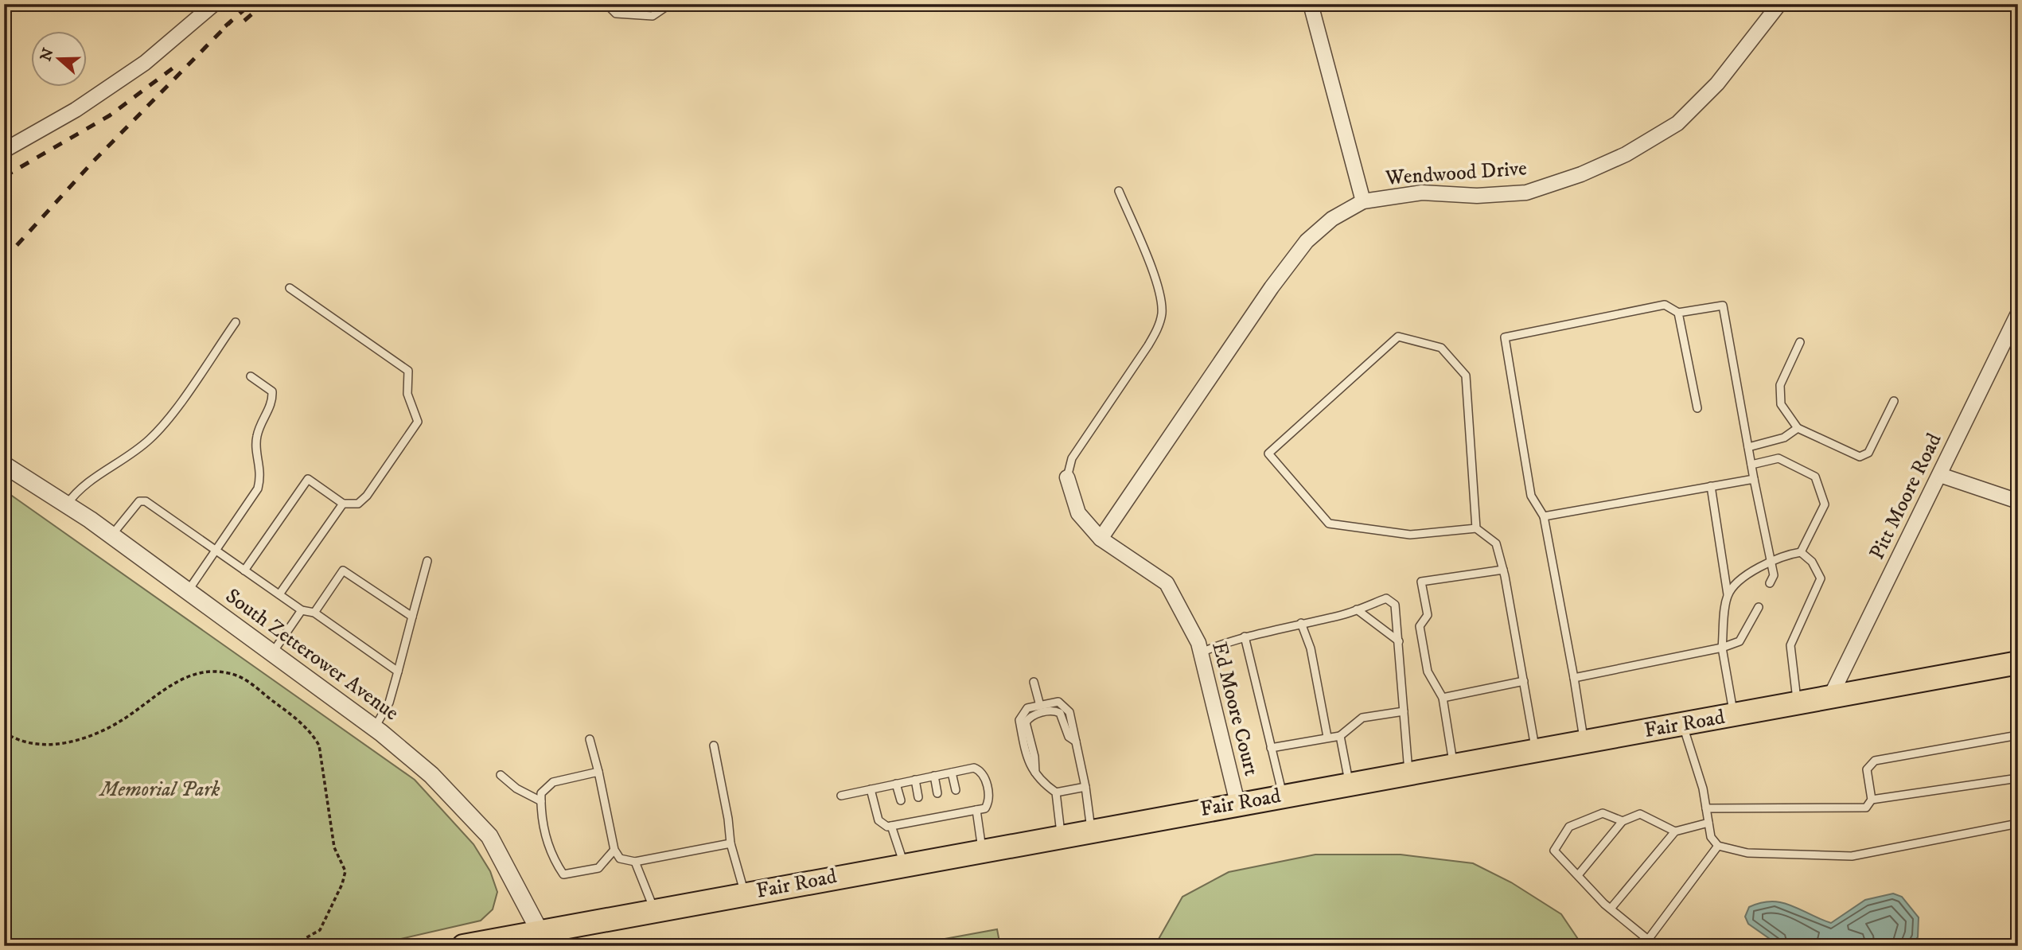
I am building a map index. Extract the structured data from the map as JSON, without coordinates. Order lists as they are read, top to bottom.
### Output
{
  "streets": {
    "main road": ["Fair Road"],
    "street": [
      "Wendwood Drive",
      "Pitt Moore Road",
      "South Zetterower Avenue",
      "Ed Moore Court"
    ]
  },
  "crossings": [
    ["Wendwood Drive", "Ed Moore Court"],
    ["Pitt Moore Road", "Fair Road"],
    ["South Zetterower Avenue", "Fair Road"],
    ["Ed Moore Court", "Fair Road"]
  ],
  "parks": ["Memorial Park"],
  "north": "left"
}
